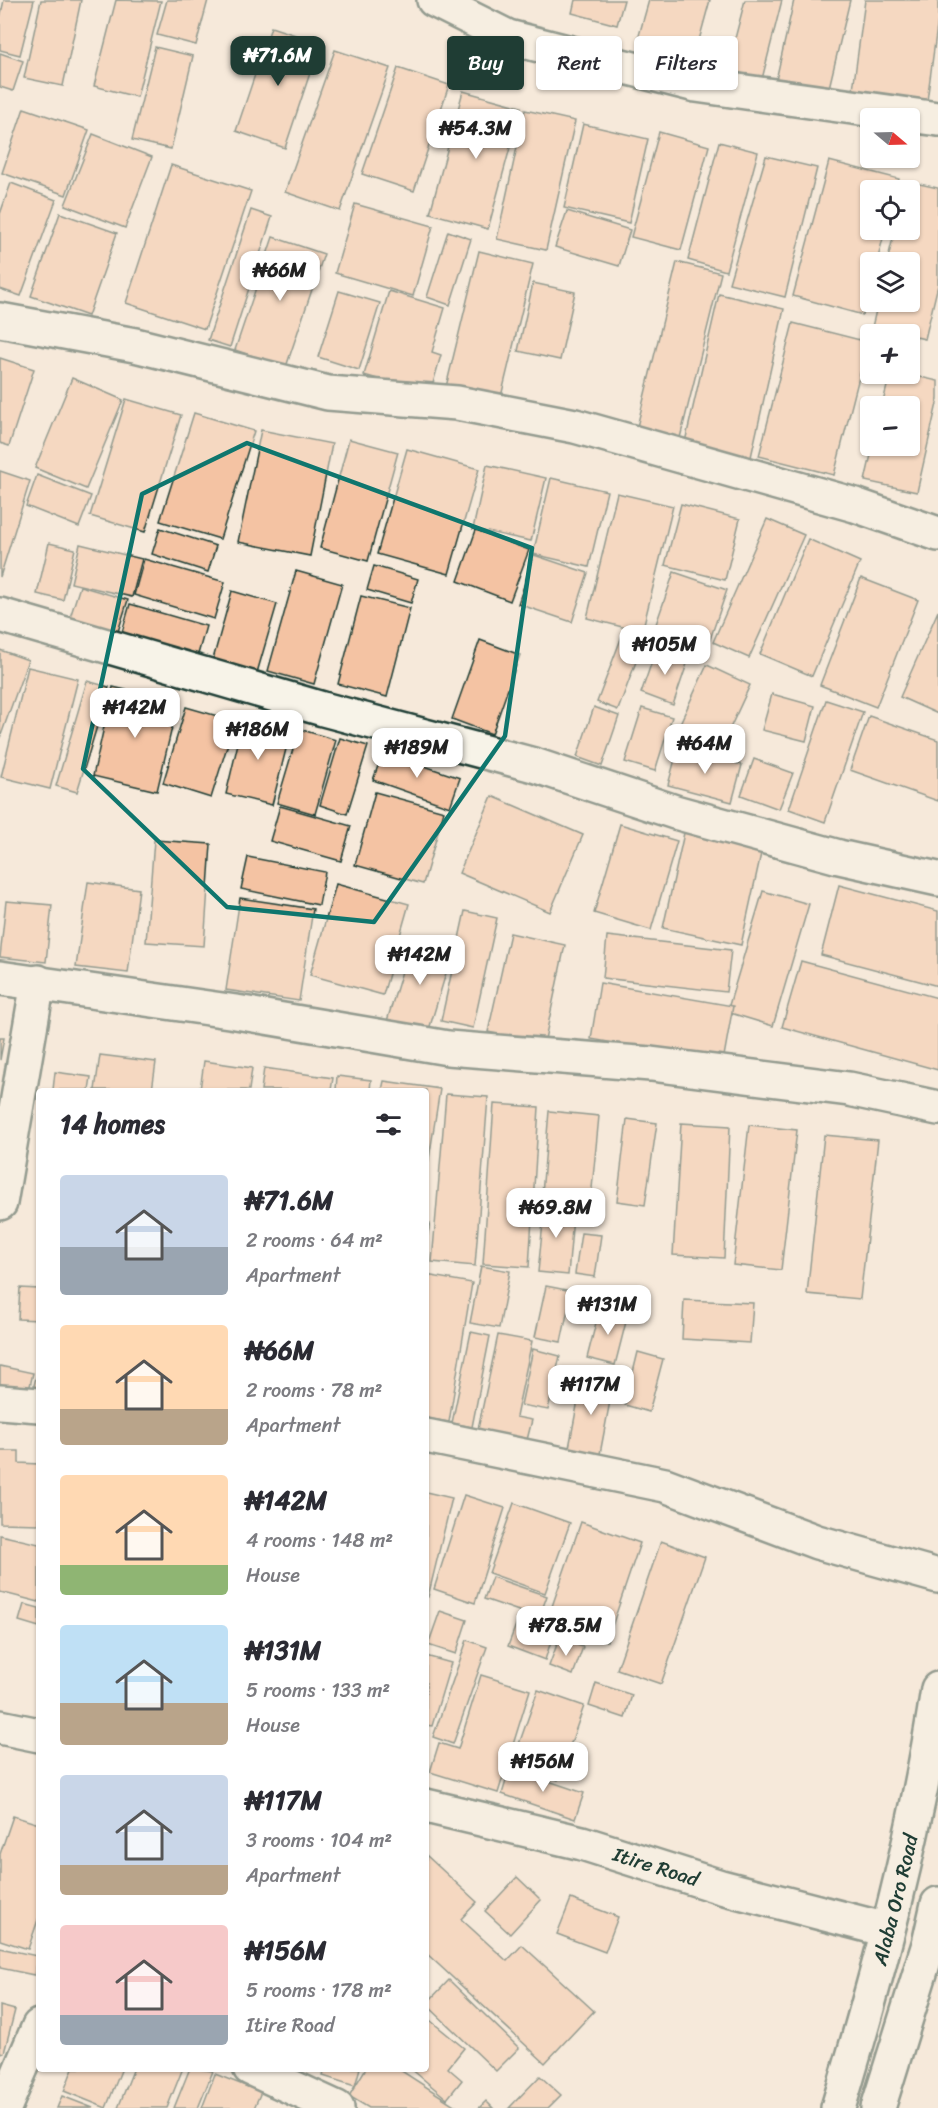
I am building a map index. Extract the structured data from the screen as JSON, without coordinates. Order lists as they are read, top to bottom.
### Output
{
  "streets": {
    "street": ["Itire Road", "Alaba Oro Road"]
  },
  "crossings": [
    ["Itire Road", "Alaba Oro Road"]
  ],
  "north": "right",
  "page": {
    "price": [
      "₦71.6M",
      "₦54.3M",
      "₦66M",
      "₦105M",
      "₦142M",
      "₦186M",
      "₦64M",
      "₦189M",
      "₦142M",
      "₦69.8M",
      "₦131M",
      "₦117M",
      "₦78.5M",
      "₦156M"
    ],
    "chip": ["Buy", "Rent", "Filters"],
    "map_buttons": ["+", "−"],
    "heading": "14 homes",
    "list": [
      {
        "name": "₦71.6M",
        "note": "2 rooms · 64 m² · Apartment"
      },
      {
        "name": "₦66M",
        "note": "2 rooms · 78 m² · Apartment"
      },
      {
        "name": "₦142M",
        "note": "4 rooms · 148 m² · House"
      },
      {
        "name": "₦131M",
        "note": "5 rooms · 133 m² · House"
      },
      {
        "name": "₦117M",
        "note": "3 rooms · 104 m² · Apartment"
      },
      {
        "name": "₦156M",
        "note": "5 rooms · 178 m² · Itire Road"
      }
    ]
  }
}
